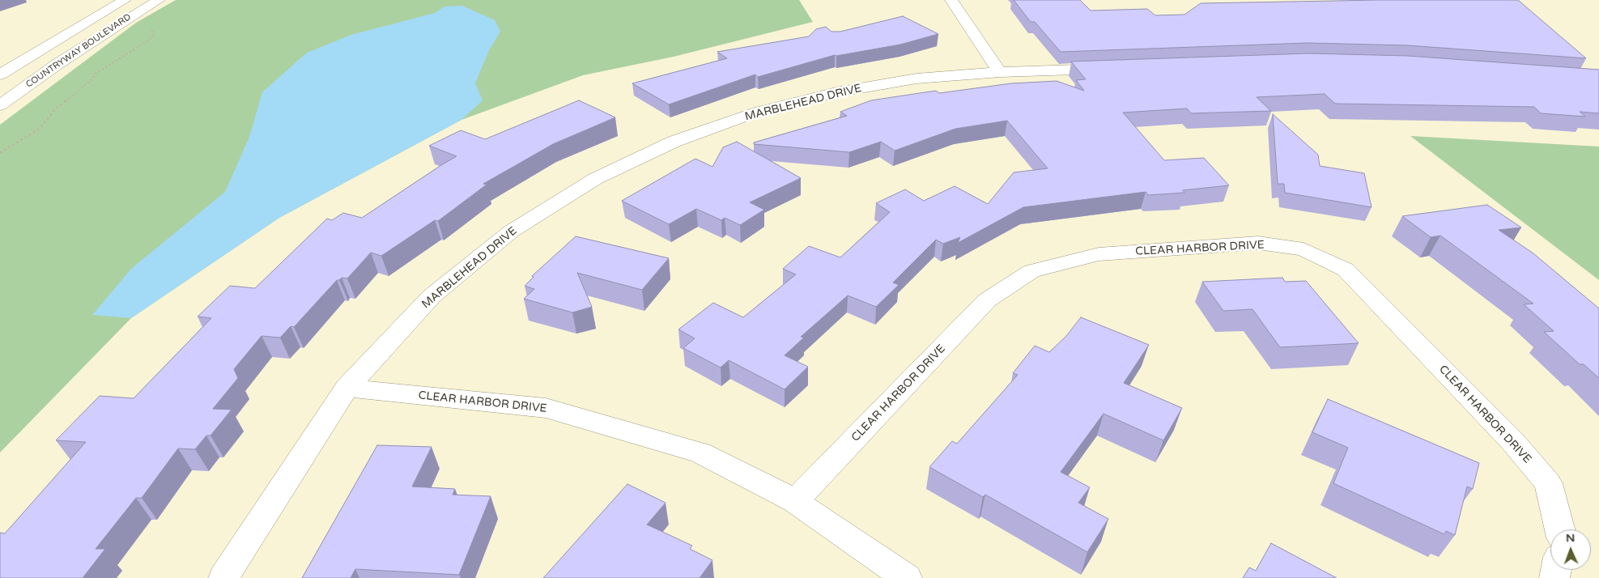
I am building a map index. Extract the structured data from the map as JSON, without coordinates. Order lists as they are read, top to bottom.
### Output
{
  "streets": {
    "street": ["COUNTRYWAY BOULEVARD", "MARBLEHEAD DRIVE", "CLEAR HARBOR DRIVE"]
  },
  "crossings": [
    ["MARBLEHEAD DRIVE", "CLEAR HARBOR DRIVE"]
  ],
  "north": "top"
}
